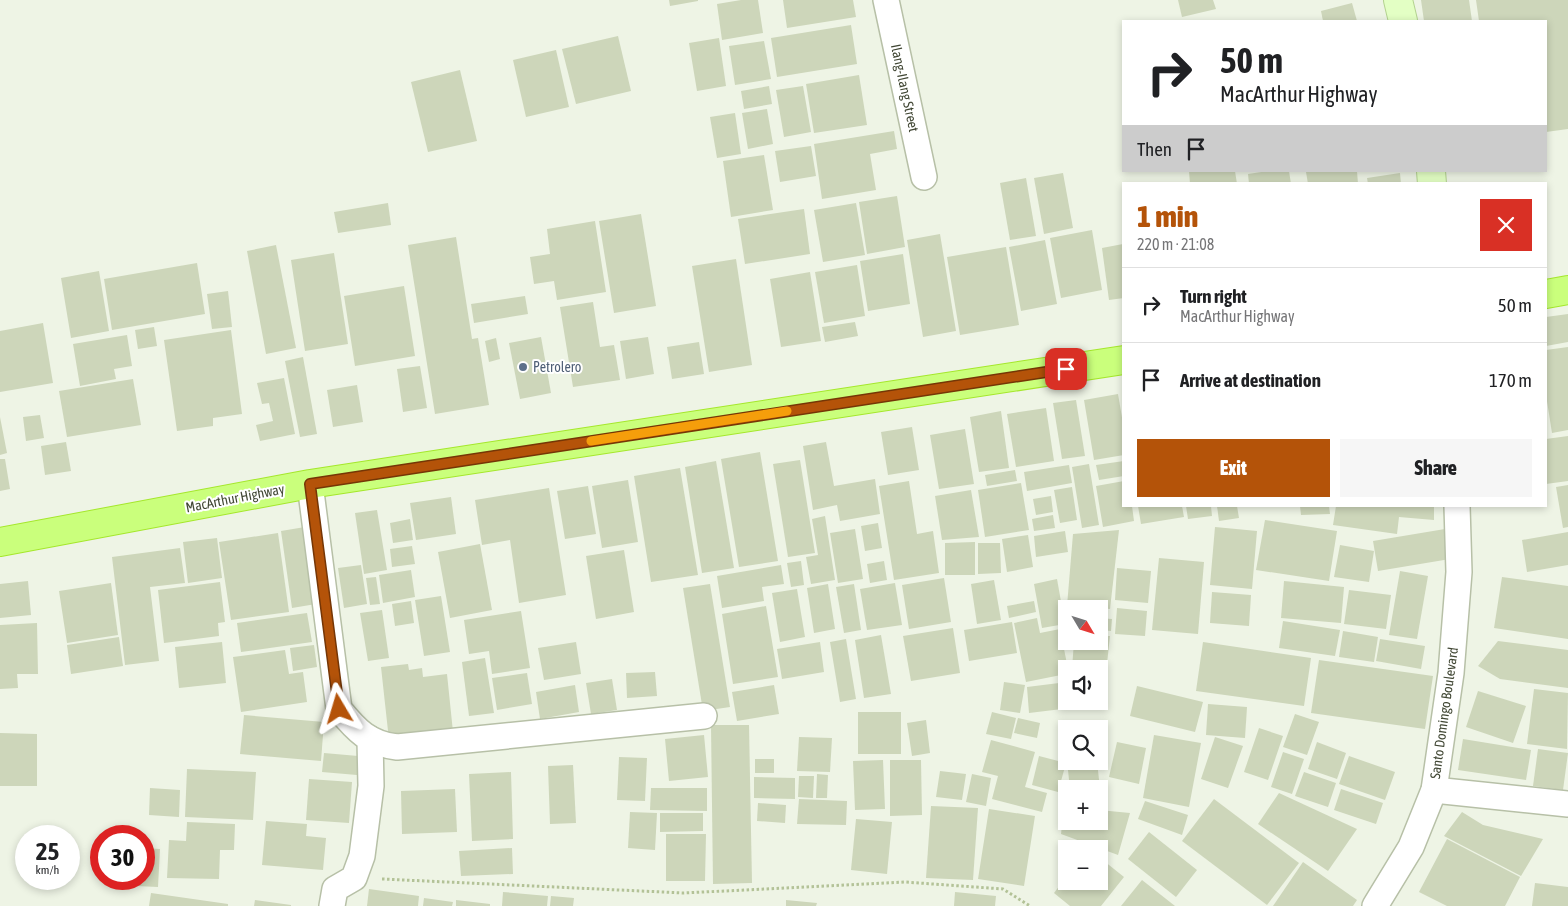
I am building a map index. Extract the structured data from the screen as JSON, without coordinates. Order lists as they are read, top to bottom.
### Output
{
  "streets": {
    "highway": ["MacArthur Highway"],
    "street": ["Ilang-Ilang Street", "Santo Domingo Boulevard"]
  },
  "places": ["Petrolero"],
  "north": "bottom right",
  "page": {
    "turn": ["50 m", "MacArthur Highway"],
    "then": "Then",
    "heading": ["1 min", "220 m · 21:08"],
    "list": [
      {
        "name": "Turn right",
        "note": "MacArthur Highway",
        "value": "50 m"
      },
      {
        "name": "Arrive at destination",
        "value": "170 m"
      }
    ],
    "buttons": ["Exit", "Share"],
    "map_buttons": ["+", "−"],
    "speed": "25 km/h",
    "limit": "30"
  }
}
